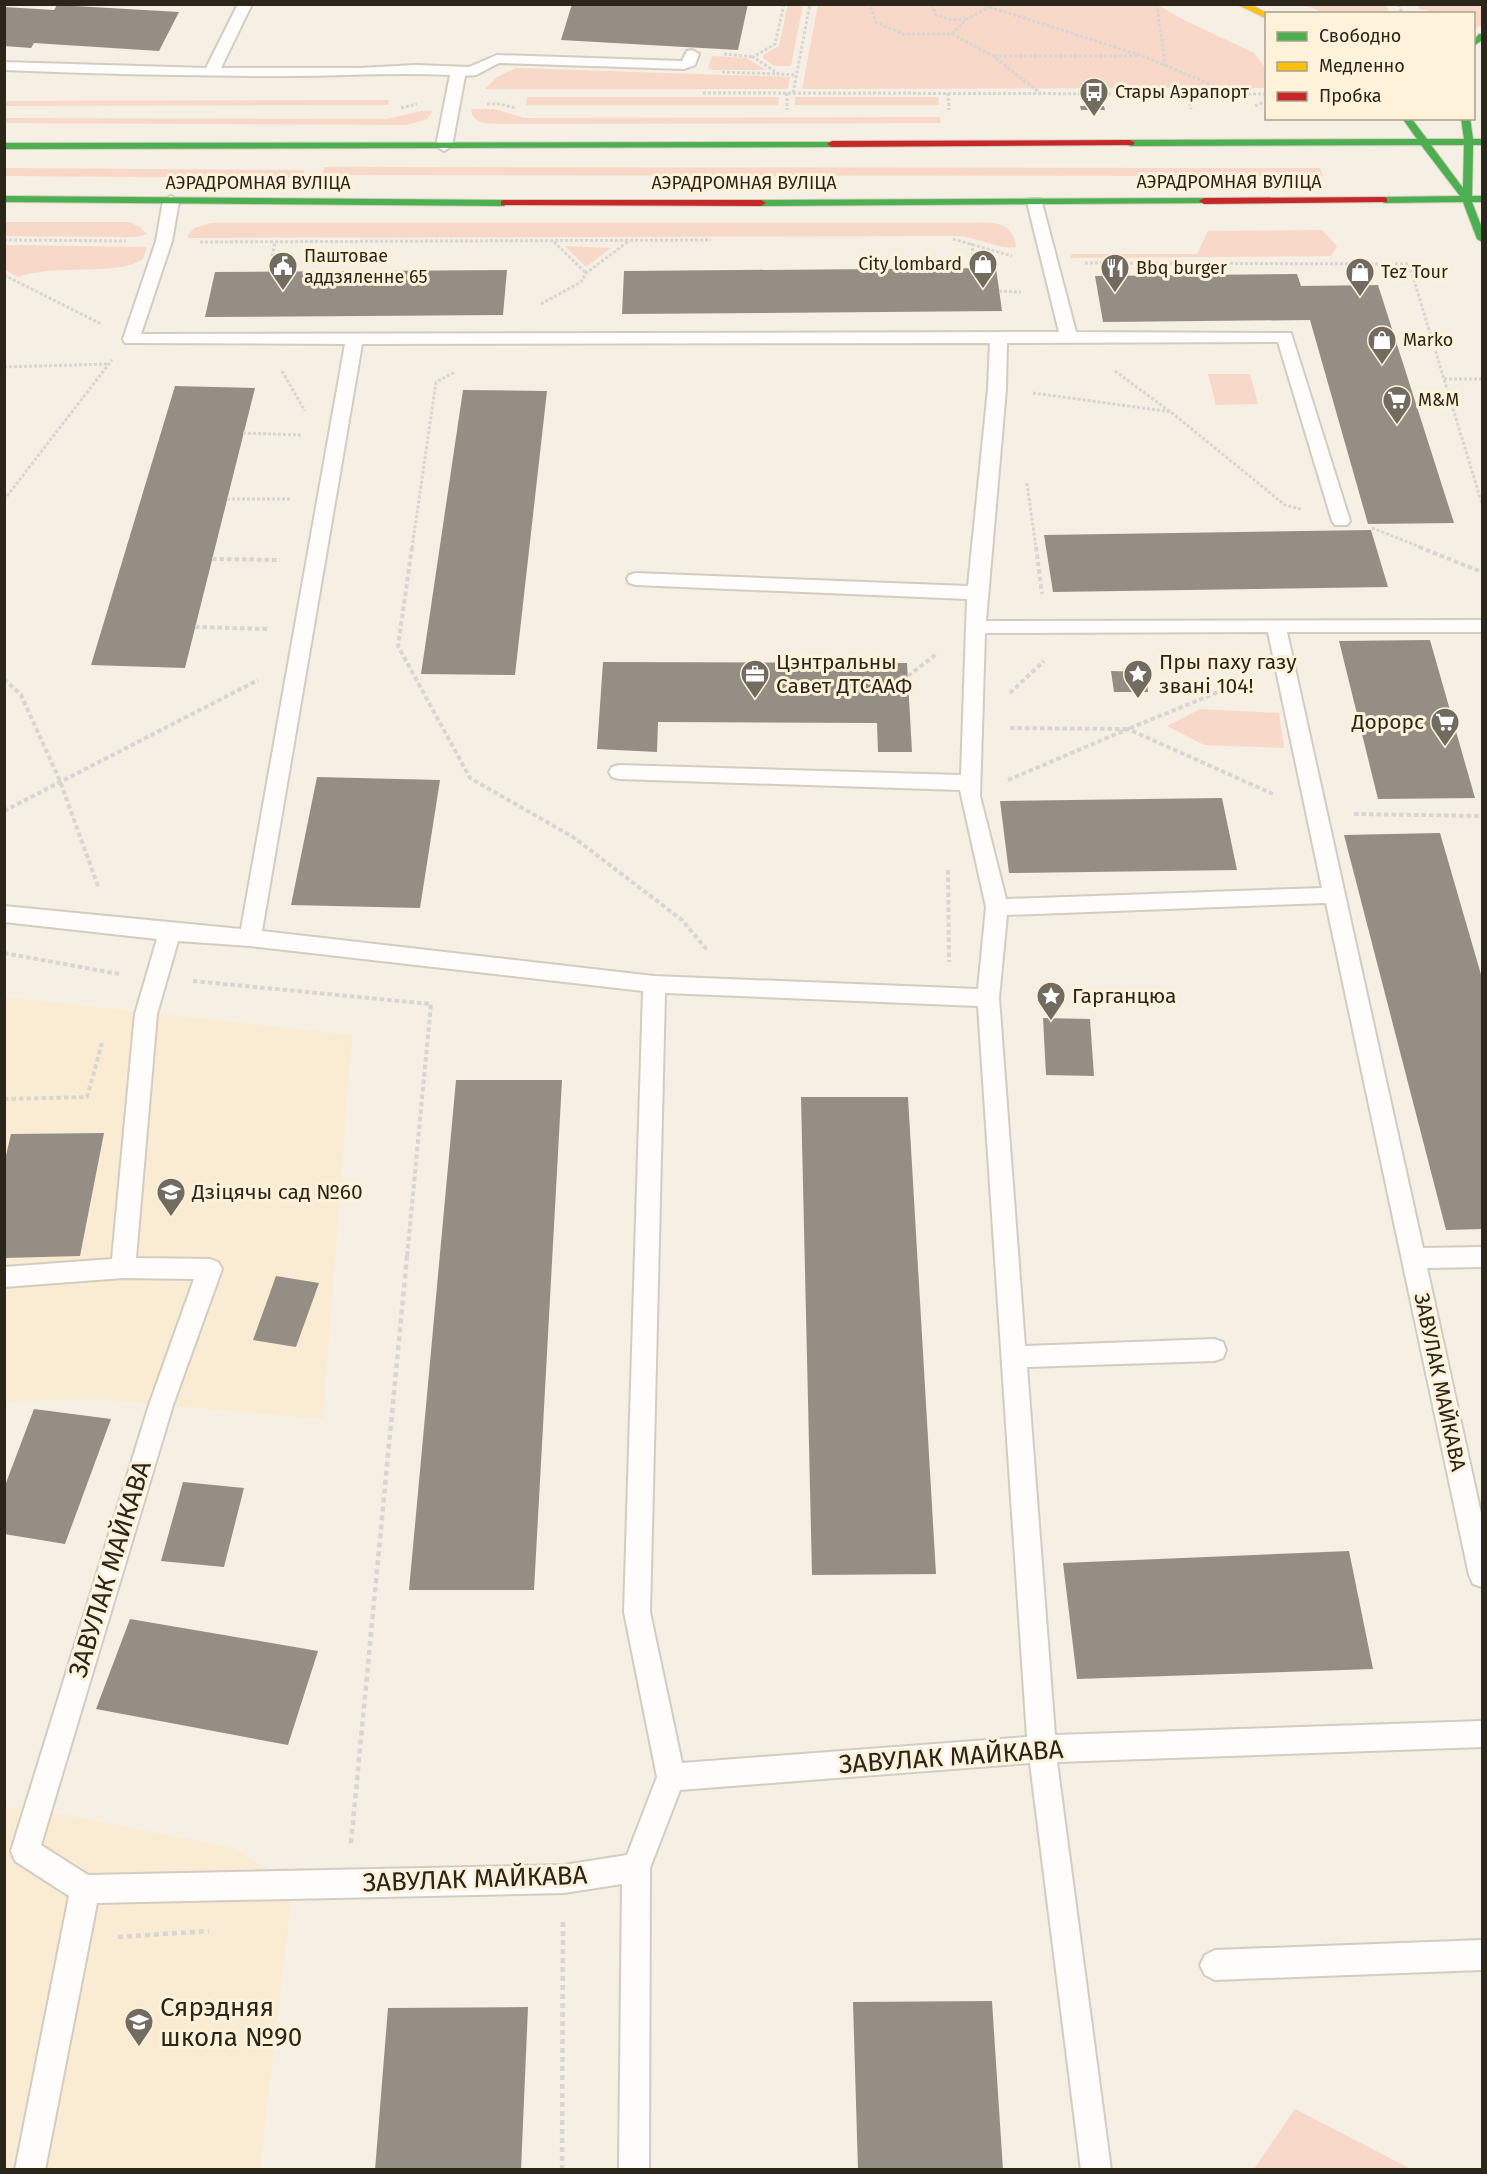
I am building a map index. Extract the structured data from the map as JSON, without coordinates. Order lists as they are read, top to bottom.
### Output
{
  "streets": {
    "main road": ["АЭРАДРОМНАЯ ВУЛІЦА"],
    "lane": ["ЗАВУЛАК МАЙКАВА"]
  },
  "places": {
    "bus stop": ["Стары Аэрапорт"],
    "shop": ["City lombard", "Tez Tour", "Marko"],
    "public building": ["Паштовае аддзяленне 65"],
    "restaurant": ["Bbq burger"],
    "supermarket": ["M&M", "Дорорс"],
    "office": ["Цэнтральны Савет ДТСААФ"],
    "place": ["Пры паху газу звані 104!", "Гарганцюа"],
    "school or university": ["Дзіцячы сад №60", "Сярэдняя школа №90"]
  },
  "legend": ["Свободно", "Медленно", "Пробка"]
}
